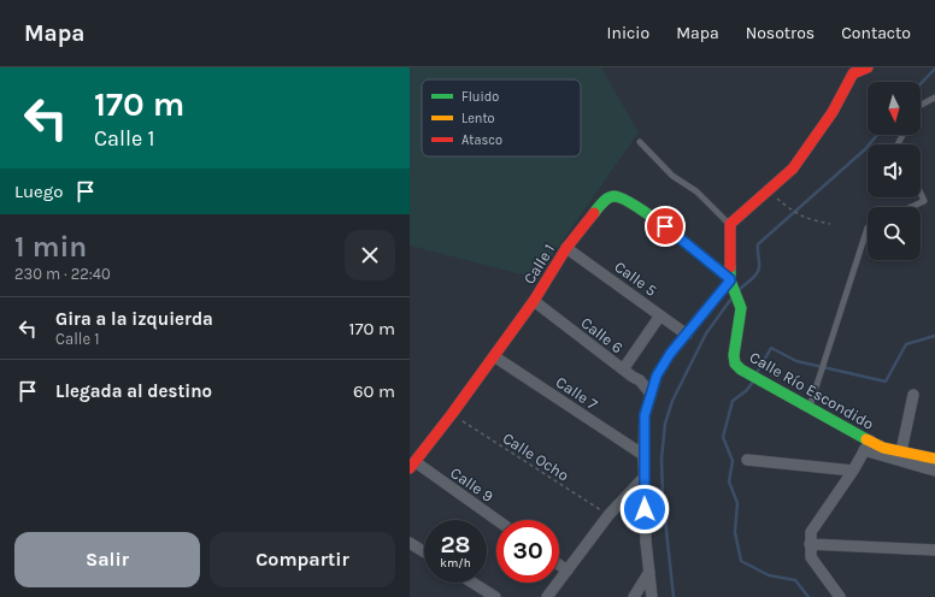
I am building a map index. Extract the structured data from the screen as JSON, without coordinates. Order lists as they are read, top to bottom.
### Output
{
  "streets": {
    "street": [
      "Calle 1",
      "Calle 5",
      "Calle 6",
      "Calle Río Escondido",
      "Calle 7",
      "Calle 9"
    ],
    "path": ["Calle Ocho"]
  },
  "crossings": [
    ["Calle 1", "Calle 5"],
    ["Calle 1", "Calle 6"],
    ["Calle 1", "Calle Río Escondido"],
    ["Calle 1", "Calle 7"],
    ["Calle 1", "Calle Ocho"],
    ["Calle 1", "Calle 9"]
  ],
  "legend": ["Fluido", "Lento", "Atasco"],
  "north": "bottom",
  "page": {
    "header": "Mapa",
    "nav": [
      "Inicio",
      "Mapa",
      "Nosotros",
      "Contacto"
    ],
    "turn": ["170 m", "Calle 1"],
    "then": "Luego",
    "heading": ["1 min", "230 m · 22:40"],
    "list": [
      {
        "name": "Gira a la izquierda",
        "note": "Calle 1",
        "value": "170 m"
      },
      {
        "name": "Llegada al destino",
        "value": "60 m"
      }
    ],
    "speed": "28 km/h",
    "limit": "30",
    "buttons": ["Salir", "Compartir"]
  }
}
